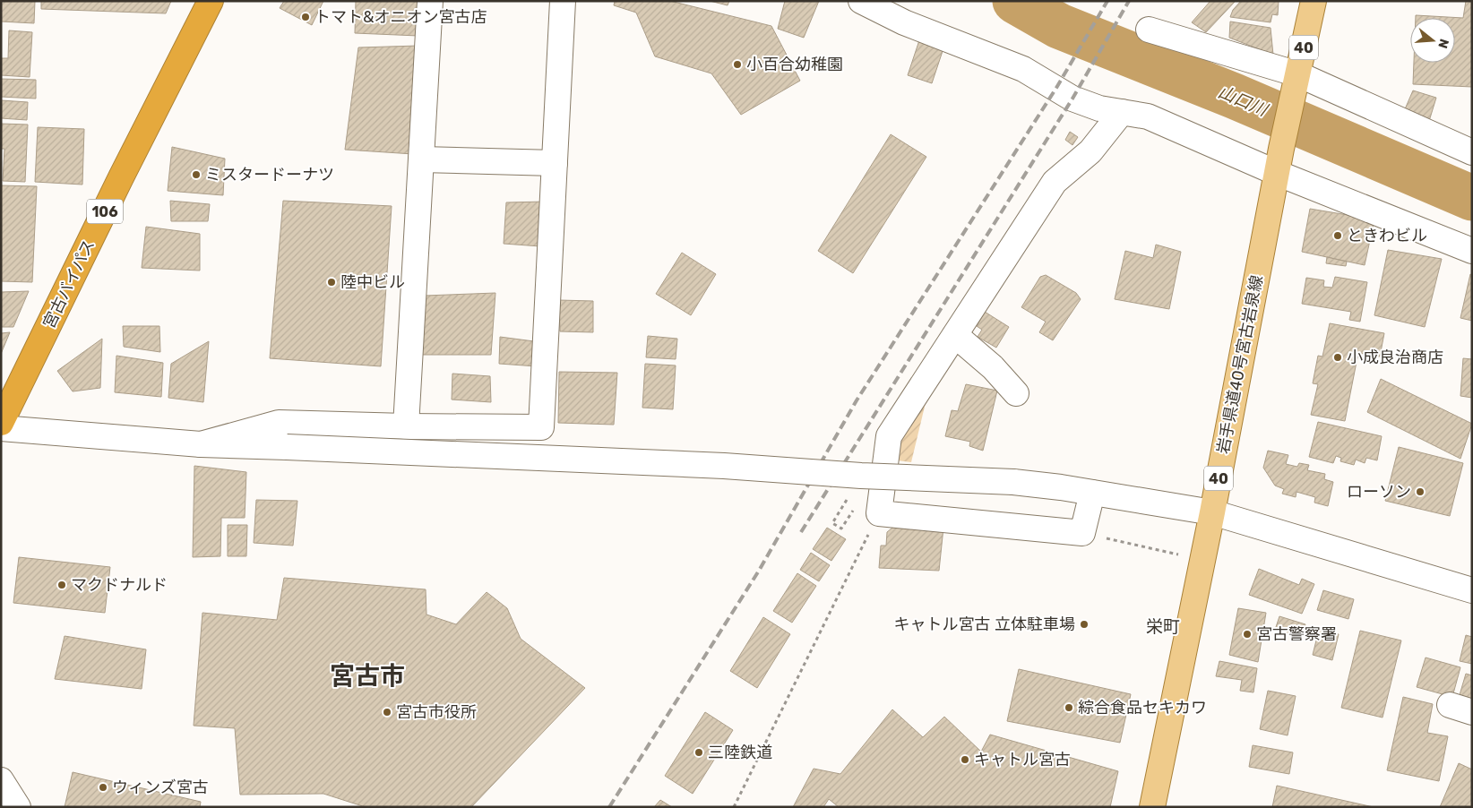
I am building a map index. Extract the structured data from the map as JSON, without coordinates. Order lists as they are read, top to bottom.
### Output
{
  "streets": {
    "highway": ["106", "宮古バイパス"],
    "main road": ["40", "岩手県道40号宮古岩泉線"]
  },
  "districts": ["栄町", "宮古市"],
  "water": ["山口川"],
  "places": [
    "トマト&オニオン宮古店",
    "小百合幼稚園",
    "ミスタードーナツ",
    "ときわビル",
    "陸中ビル",
    "小成良治商店",
    "ローソン",
    "マクドナルド",
    "キャトル宮古 立体駐車場",
    "宮古警察署",
    "綜合食品セキカワ",
    "宮古市役所",
    "三陸鉄道",
    "キャトル宮古",
    "ウィンズ宮古"
  ],
  "north": "right"
}
